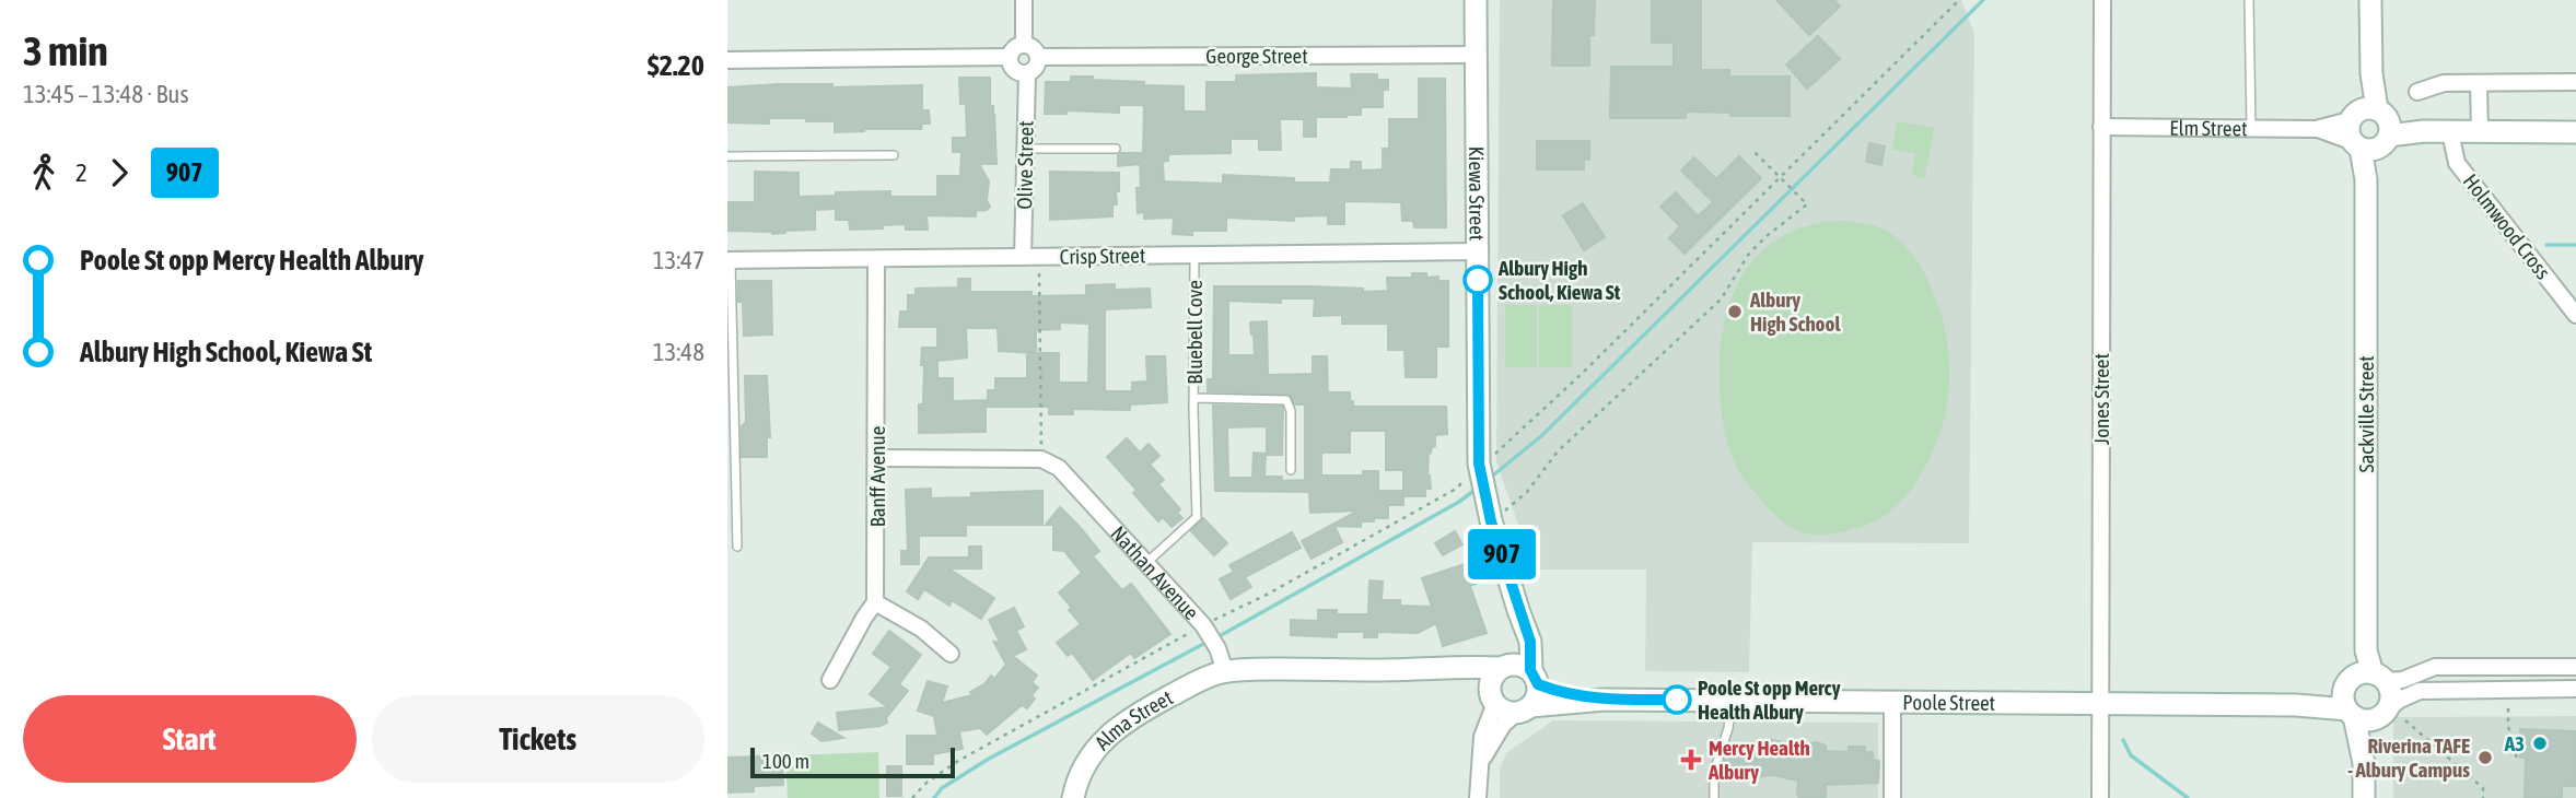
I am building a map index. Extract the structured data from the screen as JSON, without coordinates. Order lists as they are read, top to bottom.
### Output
{
  "streets": {
    "street": [
      "George Street",
      "Elm Street",
      "Olive Street",
      "Kiewa Street",
      "Holmwood Cross",
      "Crisp Street",
      "Jones Street",
      "Sackville Street",
      "Banff Avenue",
      "Nathan Avenue",
      "Poole Street",
      "Alma Street"
    ],
    "lane": ["Bluebell Cove"]
  },
  "crossings": [
    ["George Street", "Olive Street"],
    ["George Street", "Kiewa Street"],
    ["Elm Street", "Holmwood Cross"],
    ["Elm Street", "Jones Street"],
    ["Elm Street", "Sackville Street"],
    ["Olive Street", "Crisp Street"],
    ["Kiewa Street", "Crisp Street"],
    ["Kiewa Street", "Poole Street"],
    ["Crisp Street", "Bluebell Cove"],
    ["Crisp Street", "Banff Avenue"],
    ["Bluebell Cove", "Nathan Avenue"],
    ["Jones Street", "Poole Street"],
    ["Sackville Street", "Poole Street"],
    ["Nathan Avenue", "Alma Street"]
  ],
  "places": {
    "other": [
      "Albury High School, Kiewa St",
      "Albury High School",
      "Poole St opp Mercy Health Albury",
      "A3",
      "Riverina TAFE - Albury Campus"
    ],
    "health": ["Mercy Health Albury"]
  },
  "lines": ["bus line 907"],
  "scale_bar": "100 m",
  "page": {
    "heading": ["3 min", "13:45 – 13:48 · Bus", "$2.20"],
    "on_map": "907",
    "legs": ["2", "907"],
    "list": [
      {
        "name": "Poole St opp Mercy Health Albury",
        "value": "13:47"
      },
      {
        "name": "Albury High School, Kiewa St",
        "value": "13:48"
      }
    ],
    "buttons": ["Start", "Tickets"],
    "scale": "100 m"
  }
}
